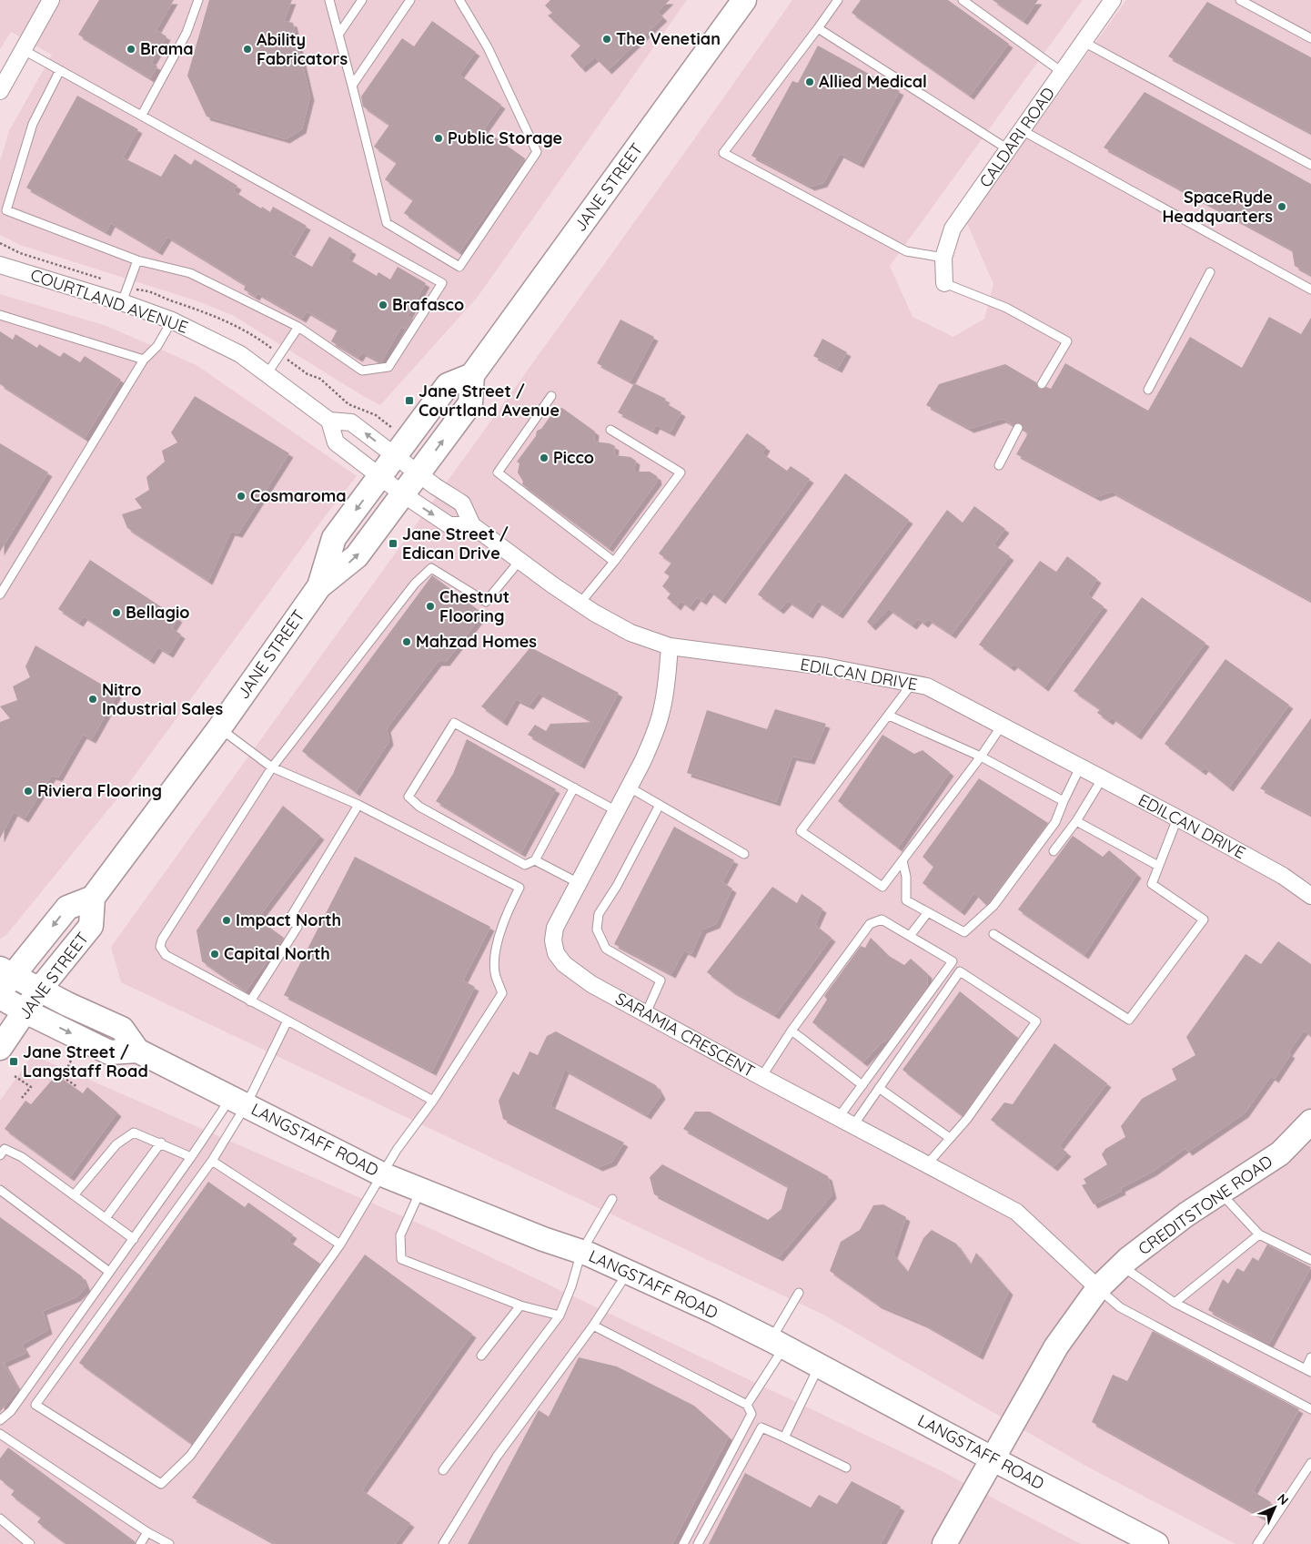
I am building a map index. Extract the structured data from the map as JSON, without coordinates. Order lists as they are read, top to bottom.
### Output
{
  "streets": {
    "street": [
      "CALDARI ROAD",
      "JANE STREET",
      "COURTLAND AVENUE",
      "EDILCAN DRIVE",
      "SARAMIA CRESCENT",
      "LANGSTAFF ROAD",
      "CREDITSTONE ROAD"
    ]
  },
  "crossings": [
    ["JANE STREET", "EDILCAN DRIVE"],
    ["JANE STREET", "LANGSTAFF ROAD"],
    ["EDILCAN DRIVE", "SARAMIA CRESCENT"],
    ["SARAMIA CRESCENT", "CREDITSTONE ROAD"],
    ["LANGSTAFF ROAD", "CREDITSTONE ROAD"]
  ],
  "places": {
    "other": [
      "The Venetian",
      "Brama",
      "Ability Fabricators",
      "Allied Medical",
      "Public Storage",
      "SpaceRyde Headquarters",
      "Brafasco",
      "Picco",
      "Cosmaroma",
      "Chestnut Flooring",
      "Bellagio",
      "Mahzad Homes",
      "Nitro Industrial Sales",
      "Riviera Flooring",
      "Impact North",
      "Capital North"
    ],
    "transit": ["Jane Street / Courtland Avenue", "Jane Street / Edican Drive", "Jane Street / Langstaff Road"]
  },
  "north": "top right"
}
